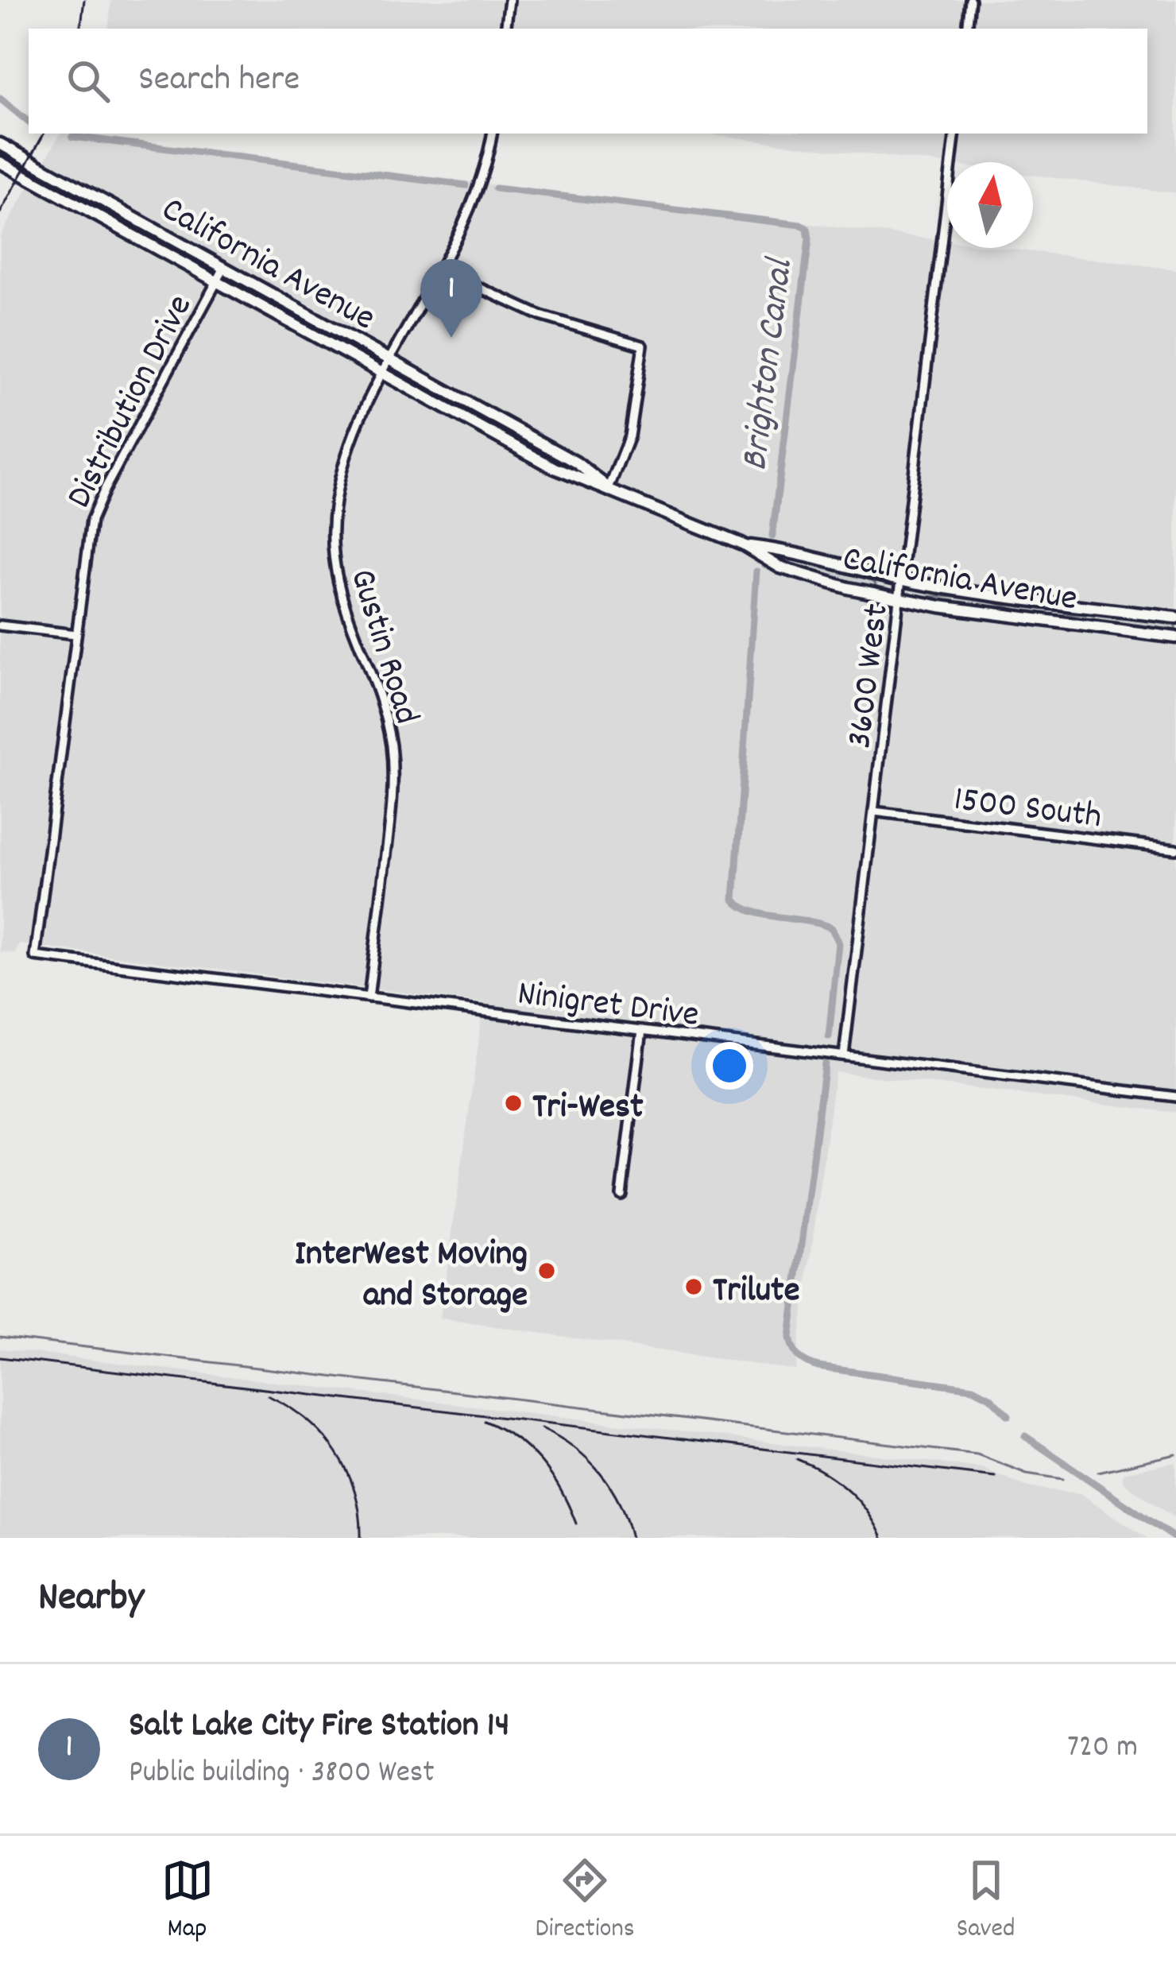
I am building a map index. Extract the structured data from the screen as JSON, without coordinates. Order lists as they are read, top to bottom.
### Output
{
  "streets": {
    "main road": ["California Avenue"],
    "street": [
      "Distribution Drive",
      "Gustin Road",
      "3600 West",
      "1500 South",
      "Ninigret Drive"
    ]
  },
  "crossings": [
    ["California Avenue", "Distribution Drive"],
    ["California Avenue", "Gustin Road"],
    ["California Avenue", "3600 West"],
    ["Distribution Drive", "Ninigret Drive"],
    ["Gustin Road", "Ninigret Drive"],
    ["3600 West", "1500 South"],
    ["3600 West", "Ninigret Drive"]
  ],
  "water": ["Brighton Canal"],
  "places": ["Tri-West", "InterWest Moving and Storage", "Trilute"],
  "north": "top",
  "page": {
    "search": "Search here",
    "pins": "1",
    "heading": "Nearby",
    "list": [
      {
        "mark": "1",
        "name": "Salt Lake City Fire Station 14",
        "note": "Public building · 3800 West",
        "value": "720 m"
      }
    ],
    "nav": ["Map", "Directions", "Saved"]
  }
}
